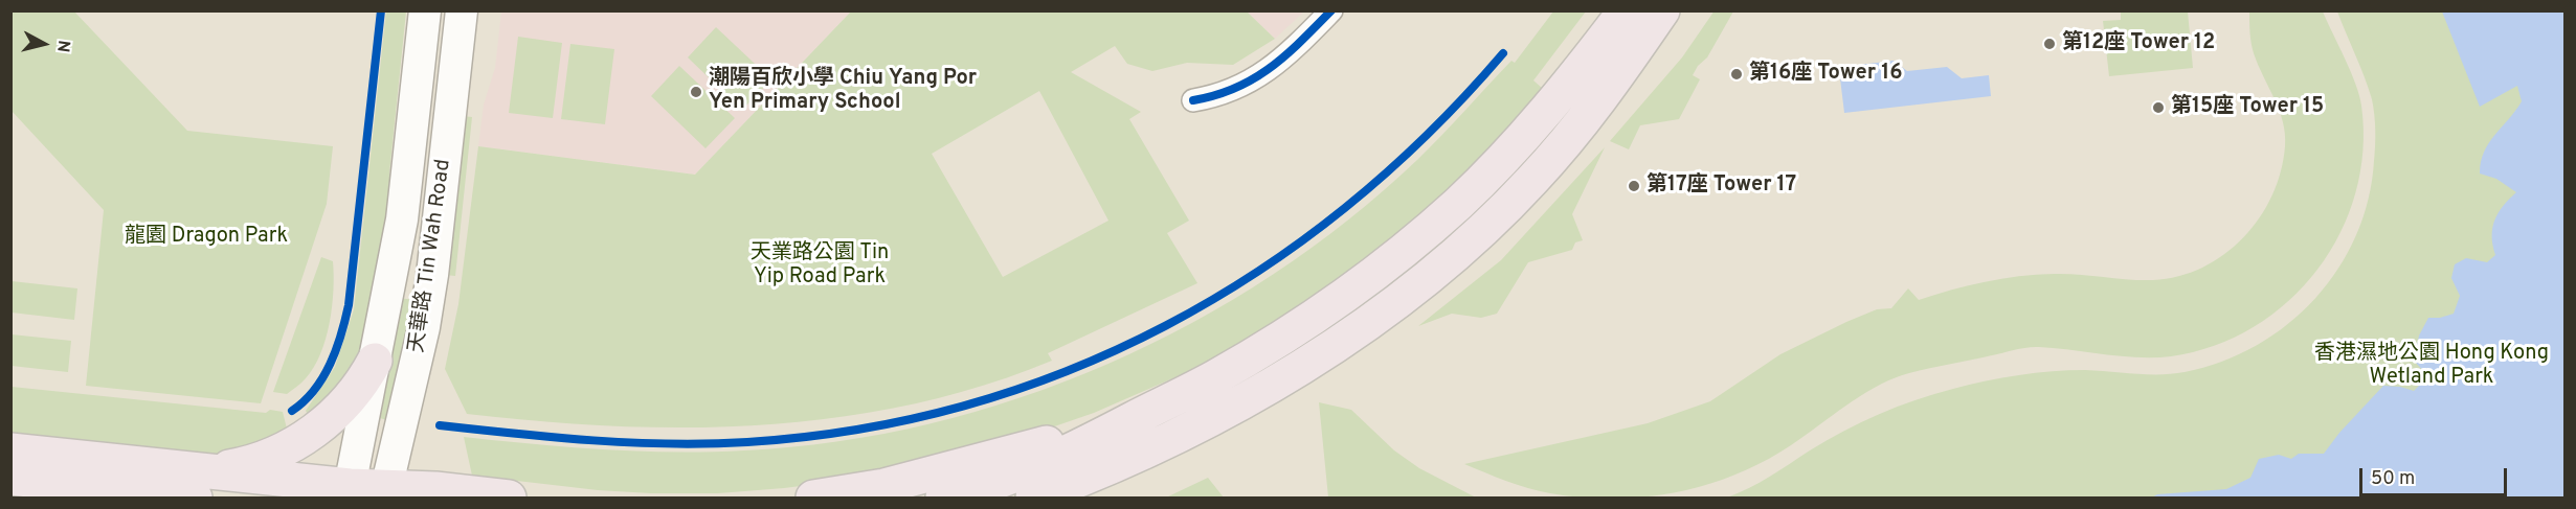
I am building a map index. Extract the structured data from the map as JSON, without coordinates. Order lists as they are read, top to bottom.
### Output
{
  "streets": {
    "main road": ["天華路 Tin Wah Road"]
  },
  "parks": ["龍園 Dragon Park", "天業路公園 Tin Yip Road Park", "香港濕地公園 Hong Kong Wetland Park"],
  "places": [
    "第12座 Tower 12",
    "第16座 Tower 16",
    "潮陽百欣小學 Chiu Yang Por Yen Primary School",
    "第15座 Tower 15",
    "第17座 Tower 17"
  ],
  "scale_bar": "50 m",
  "north": "right"
}
